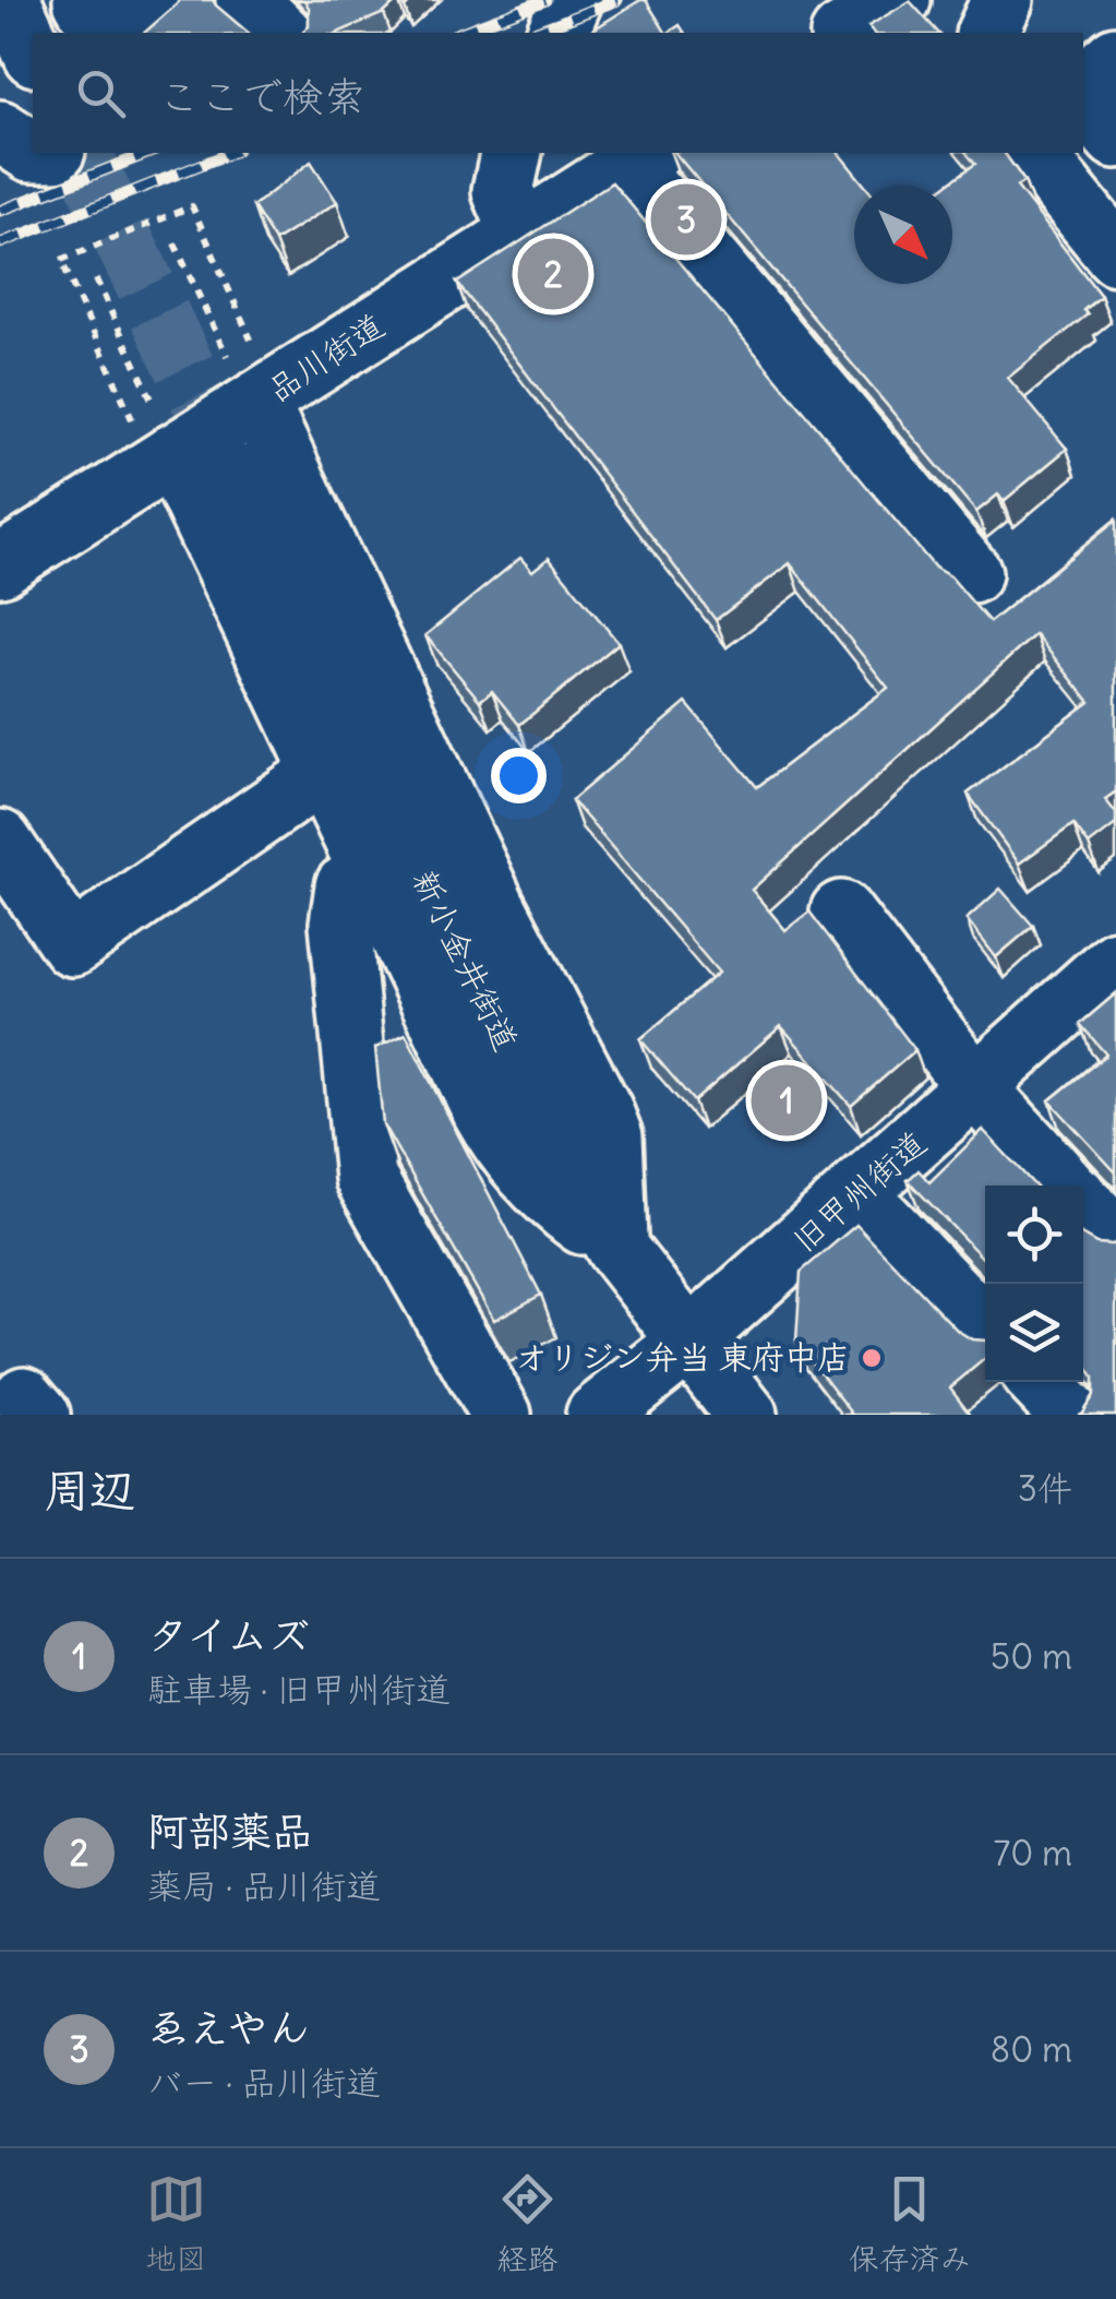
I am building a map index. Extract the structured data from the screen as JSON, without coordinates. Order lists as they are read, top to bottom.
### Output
{
  "streets": {
    "main road": ["品川街道", "新小金井街道", "旧甲州街道"]
  },
  "crossings": [
    ["新小金井街道", "旧甲州街道"]
  ],
  "places": ["オリジン弁当 東府中店"],
  "north": "bottom right",
  "page": {
    "search": "ここで検索",
    "pins": ["3", "2", "1"],
    "heading": ["周辺", "3件"],
    "list": [
      {
        "mark": "1",
        "name": "タイムズ",
        "note": "駐車場 · 旧甲州街道",
        "value": "50 m"
      },
      {
        "mark": "2",
        "name": "阿部薬品",
        "note": "薬局 · 品川街道",
        "value": "70 m"
      },
      {
        "mark": "3",
        "name": "ゑえやん",
        "note": "バー · 品川街道",
        "value": "80 m"
      }
    ],
    "nav": ["地図", "経路", "保存済み"]
  }
}
